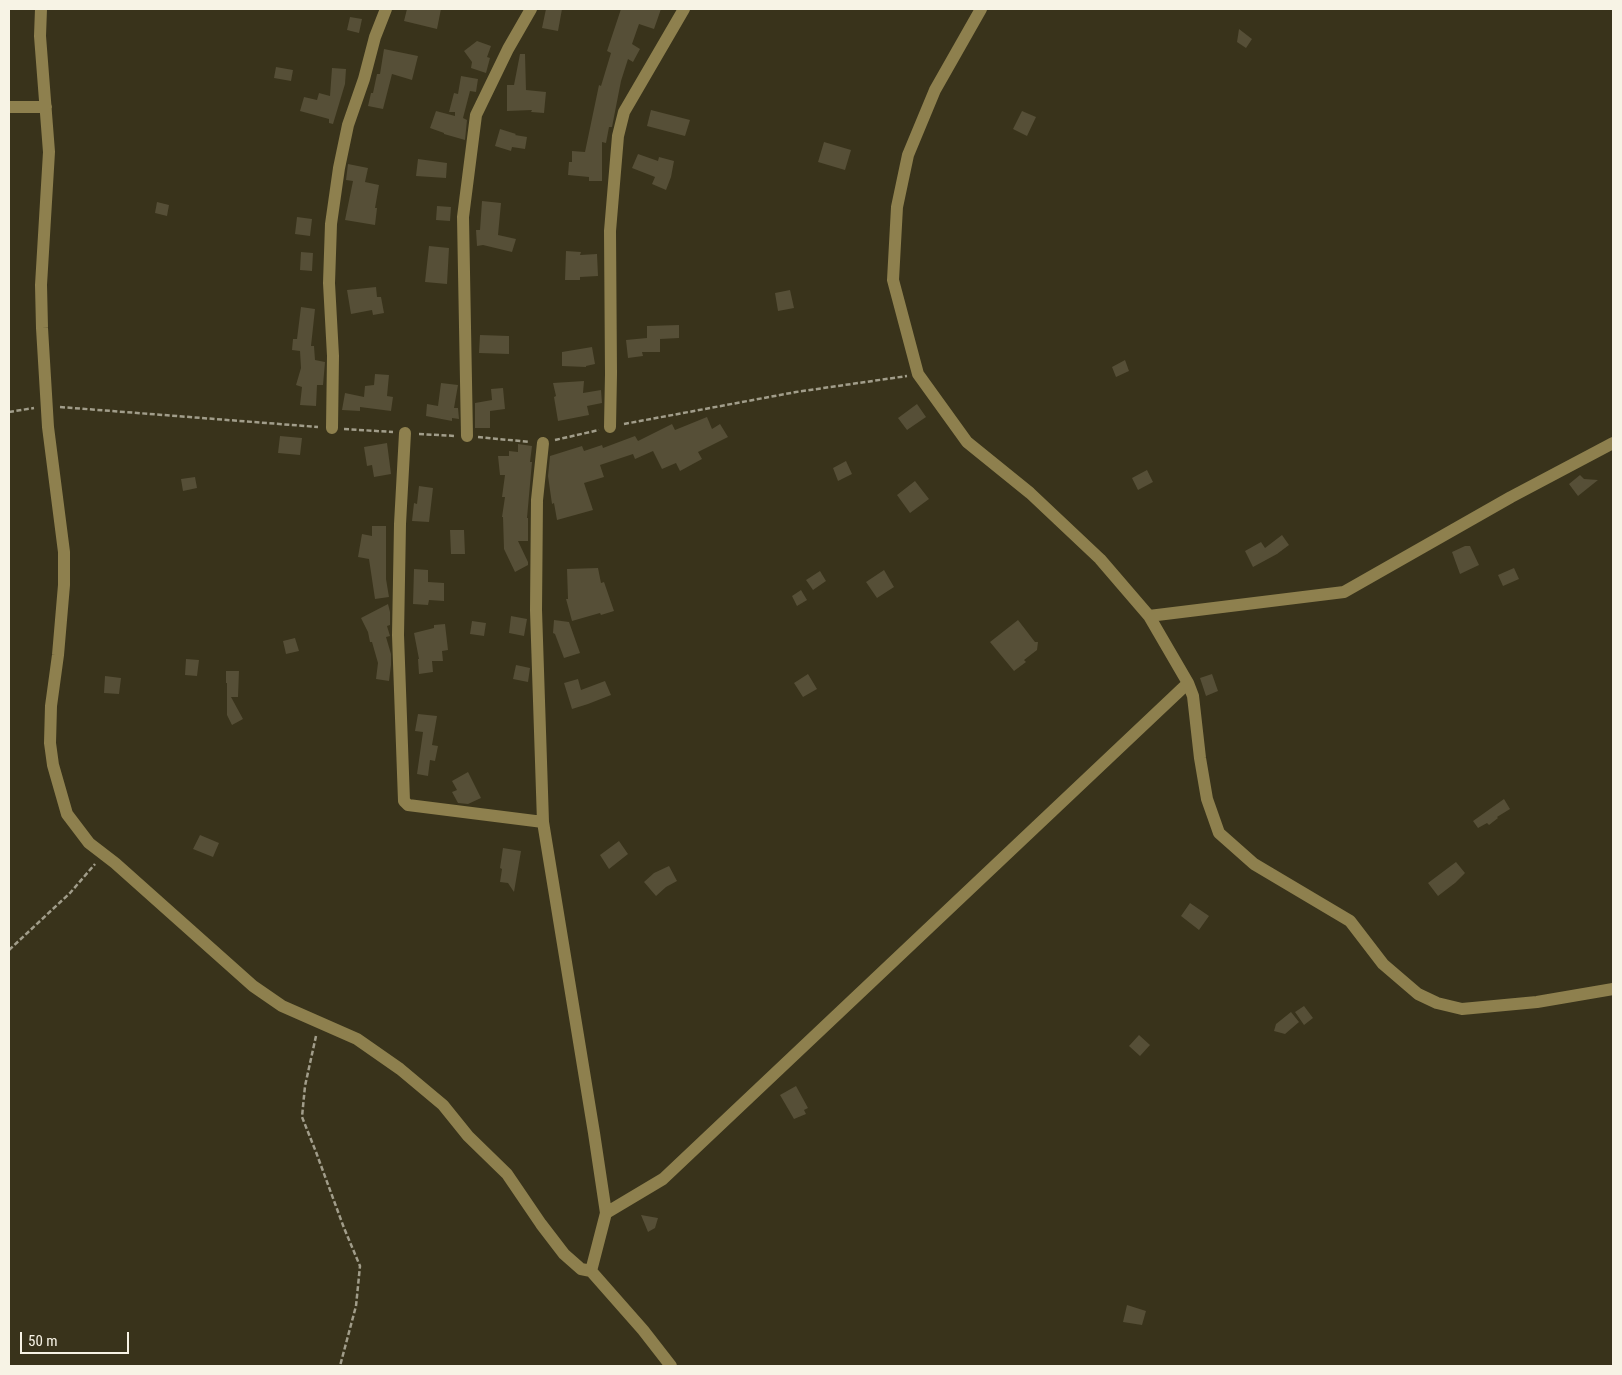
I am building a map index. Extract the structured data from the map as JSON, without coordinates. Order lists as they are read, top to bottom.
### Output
{
  "scale_bar": "50 m"
}
